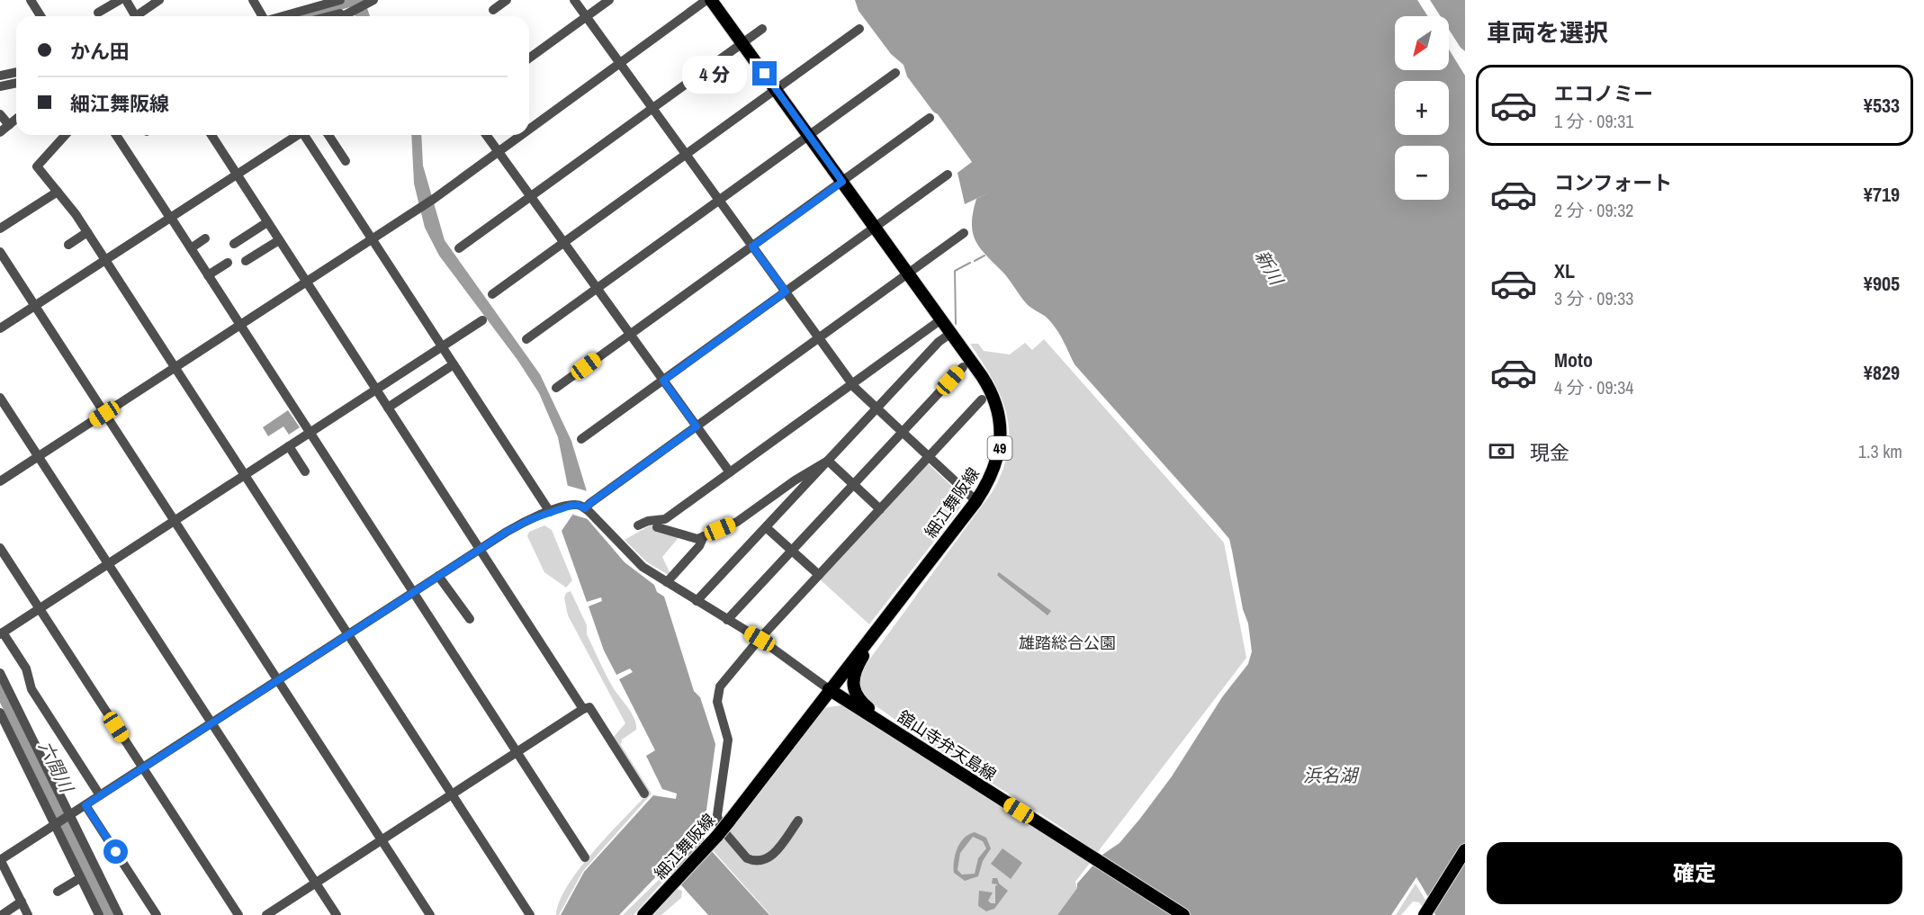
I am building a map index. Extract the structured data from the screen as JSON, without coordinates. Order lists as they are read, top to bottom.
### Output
{
  "streets": {
    "main road": ["49", "細江舞阪線", "舘山寺弁天島線"]
  },
  "crossings": [
    ["細江舞阪線", "舘山寺弁天島線"]
  ],
  "water": ["新川", "六間川", "浜名湖"],
  "parks": ["雄踏総合公園"],
  "north": "bottom left",
  "page": {
    "heading": "車両を選択",
    "map_buttons": ["+", "−"],
    "banner": ["かん田", "細江舞阪線"],
    "bubble": "4 分",
    "list": [
      {
        "name": "エコノミー",
        "note": "1 分 · 09:31",
        "value": "¥533"
      },
      {
        "name": "コンフォート",
        "note": "2 分 · 09:32",
        "value": "¥719"
      },
      {
        "name": "XL",
        "note": "3 分 · 09:33",
        "value": "¥905"
      },
      {
        "name": "Moto",
        "note": "4 分 · 09:34",
        "value": "¥829"
      }
    ],
    "pay": ["現金", "1.3 km"],
    "buttons": "確定"
  }
}
